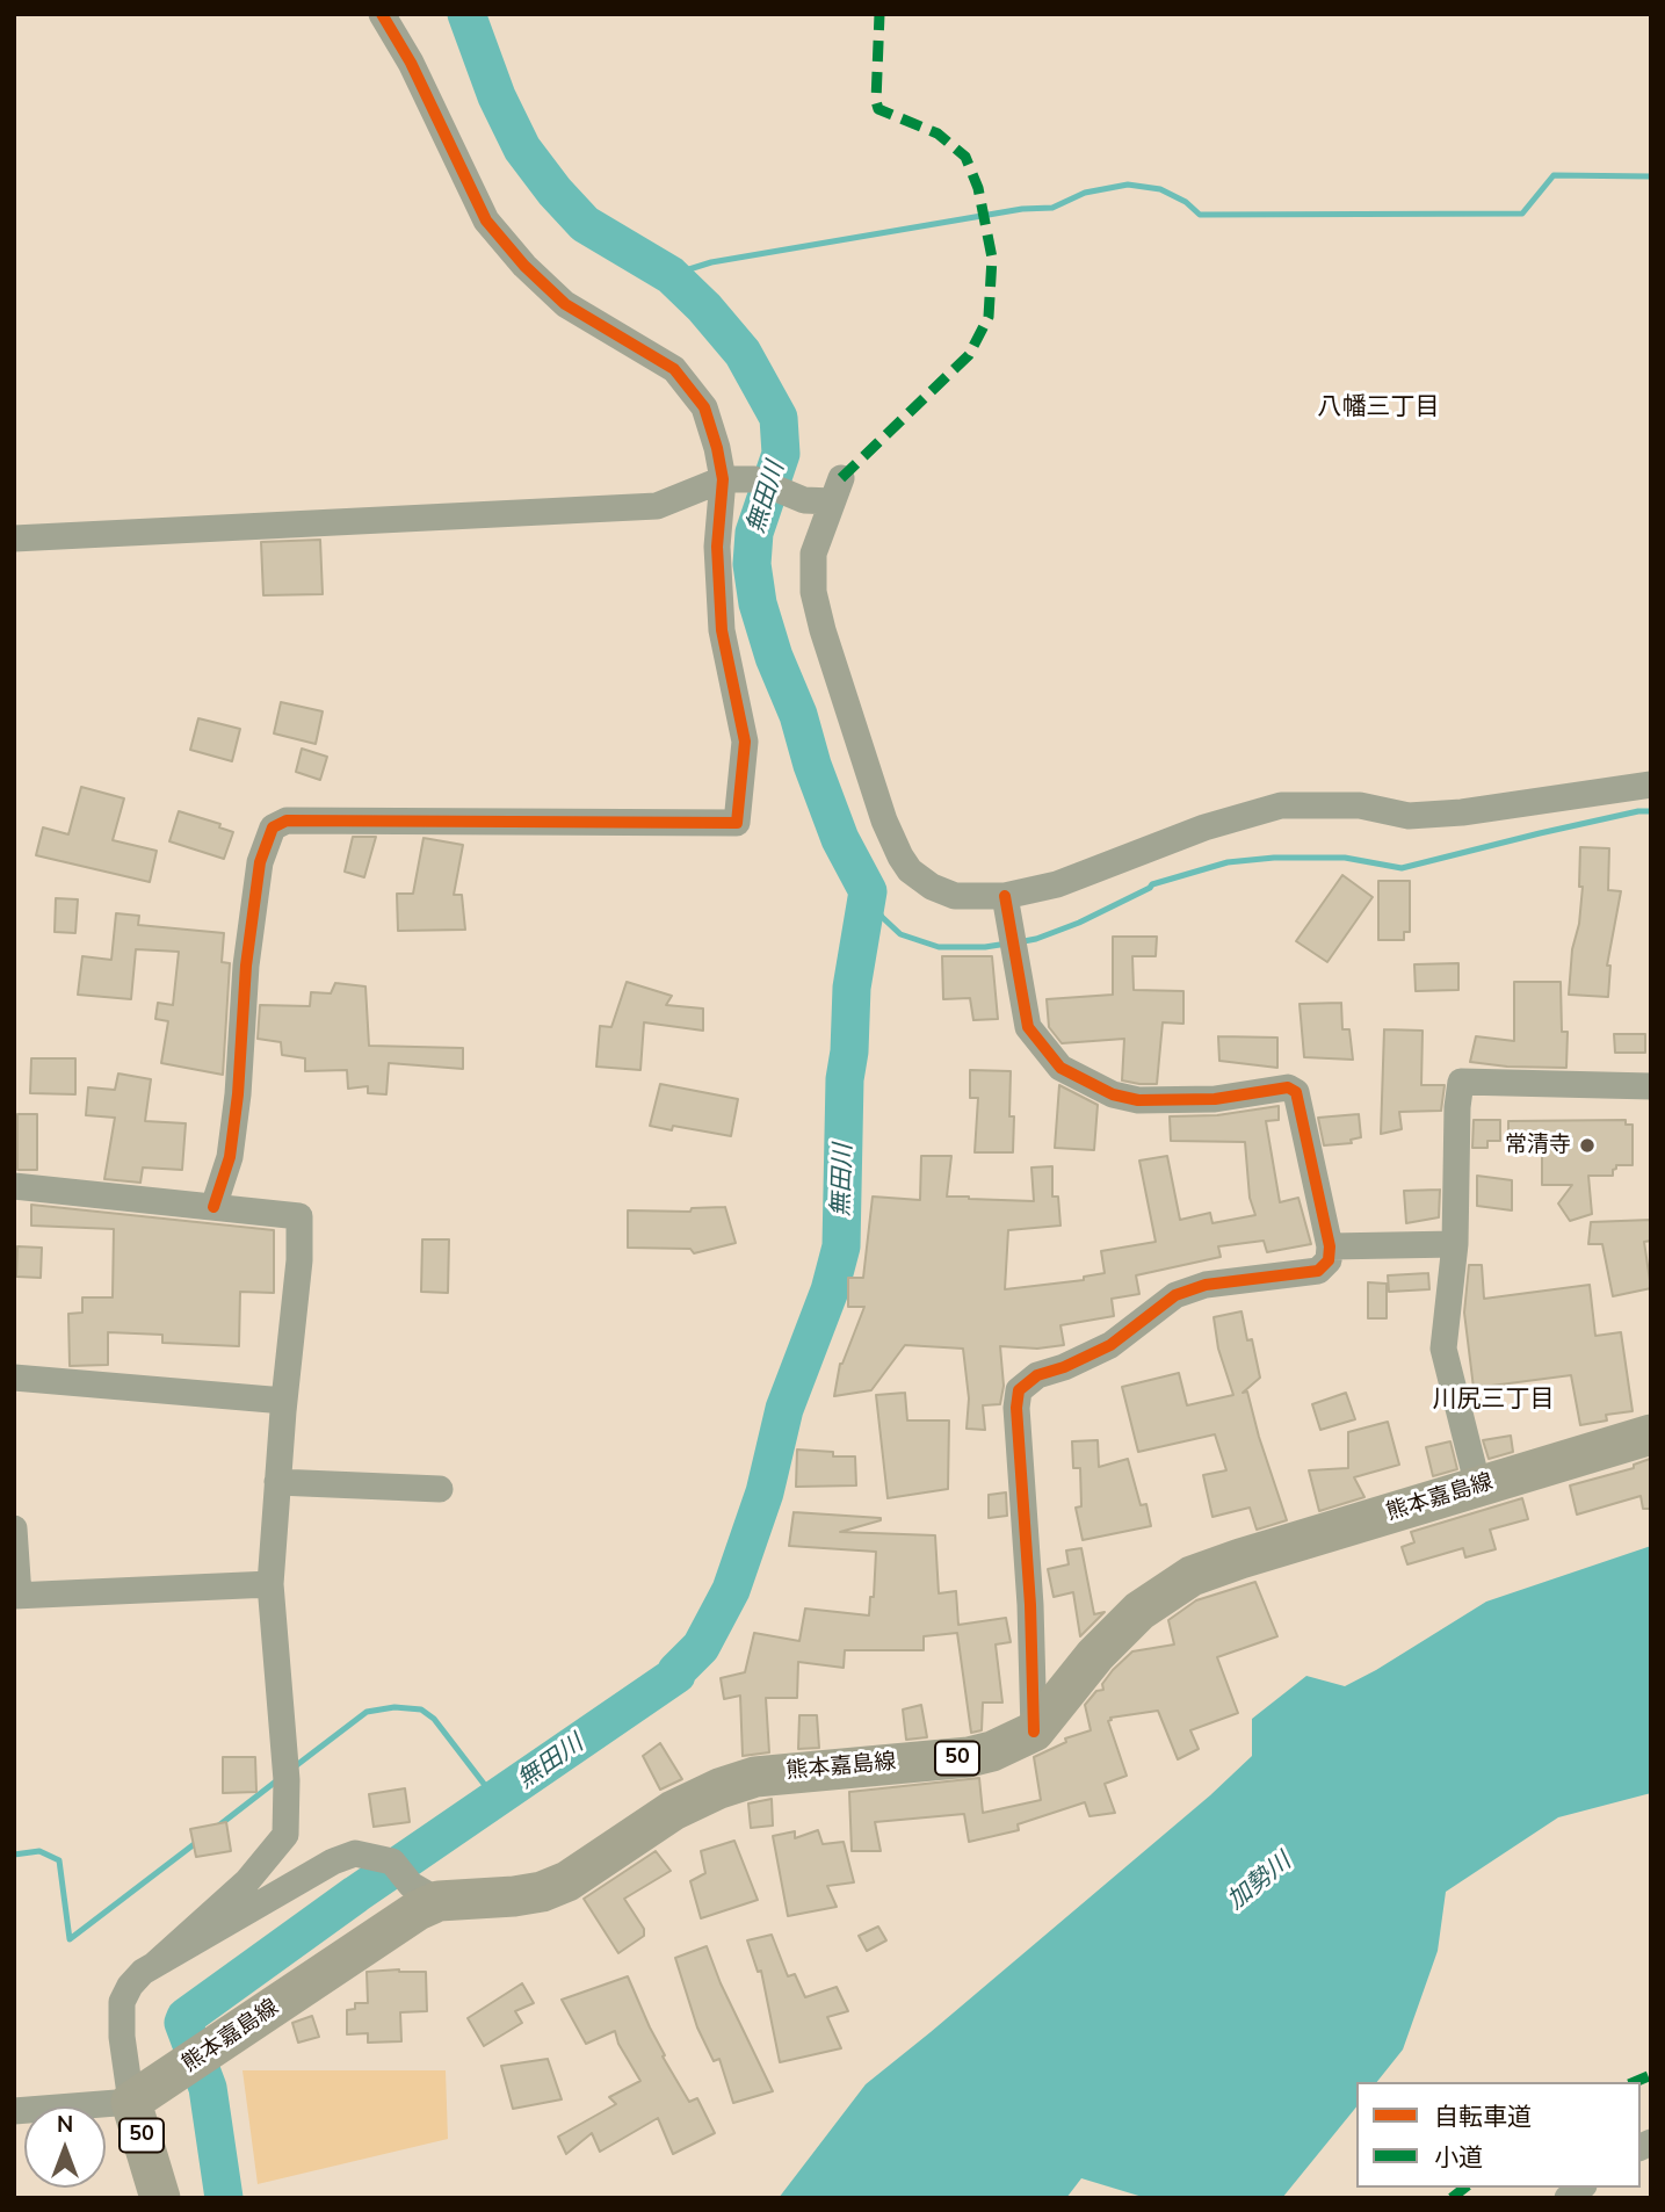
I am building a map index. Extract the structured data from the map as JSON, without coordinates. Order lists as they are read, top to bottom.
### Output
{
  "streets": {
    "main road": ["熊本嘉島線", "50"]
  },
  "crossings": [
    ["熊本嘉島線", "50"]
  ],
  "districts": ["八幡三丁目", "川尻三丁目"],
  "water": ["無田川", "加勢川"],
  "places": ["常清寺"],
  "legend": ["自転車道", "小道"],
  "north": "top"
}
